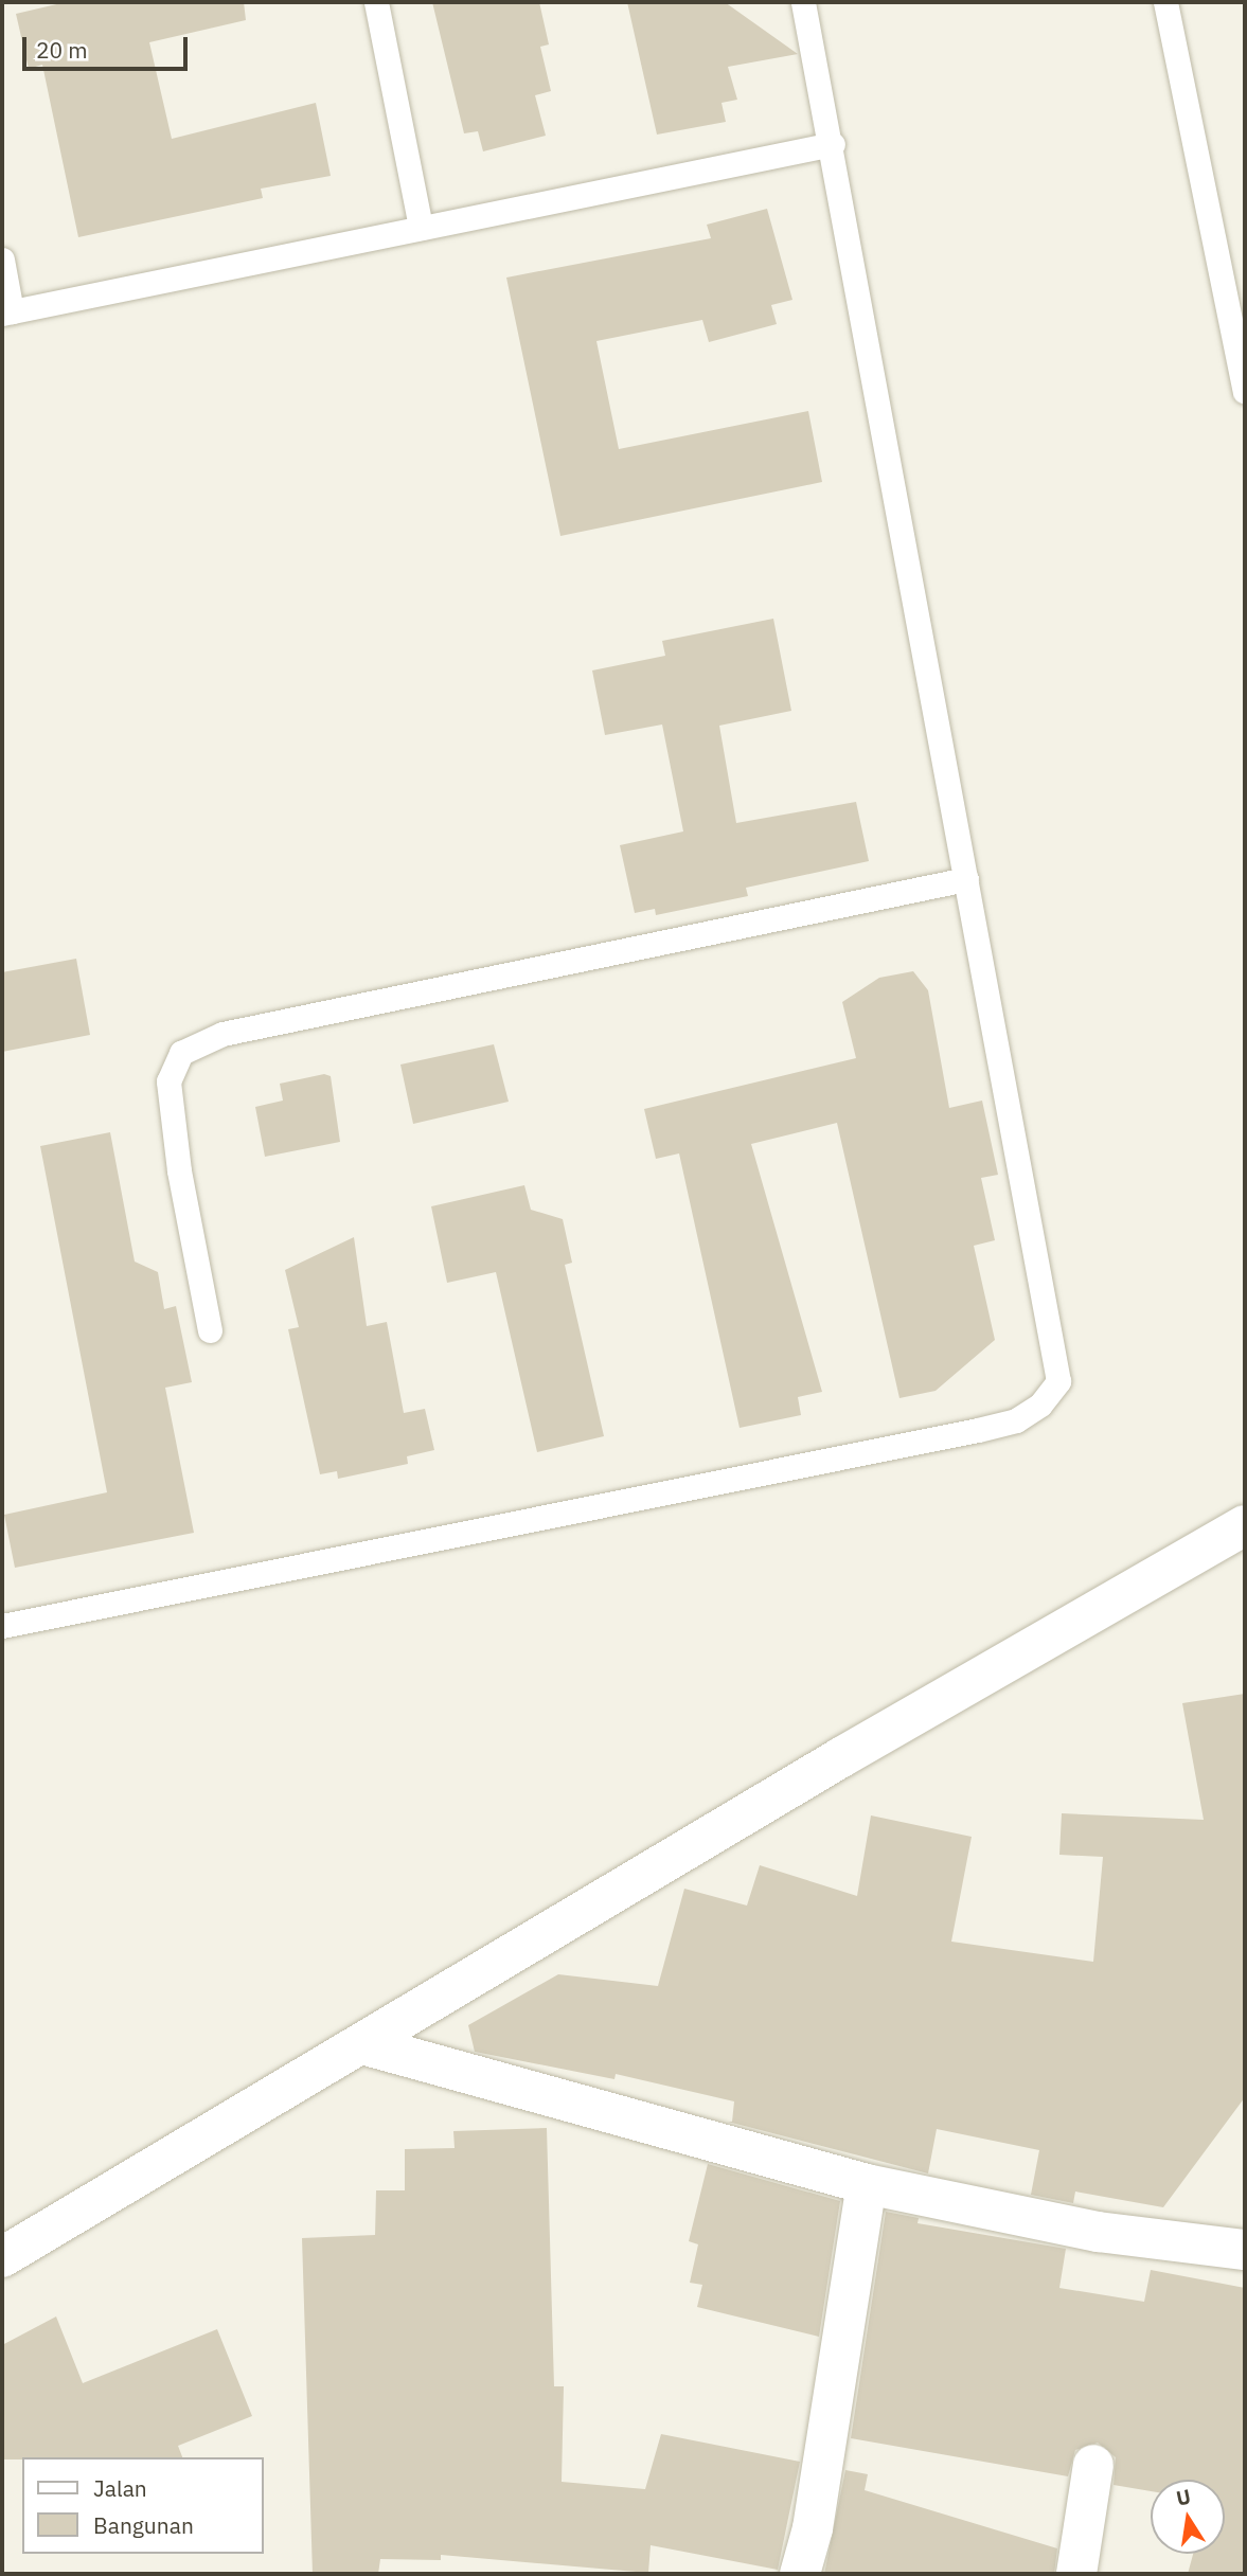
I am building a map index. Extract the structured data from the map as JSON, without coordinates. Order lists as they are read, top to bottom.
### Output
{
  "legend": ["Jalan", "Bangunan"],
  "scale_bar": "20 m",
  "north": "top"
}
